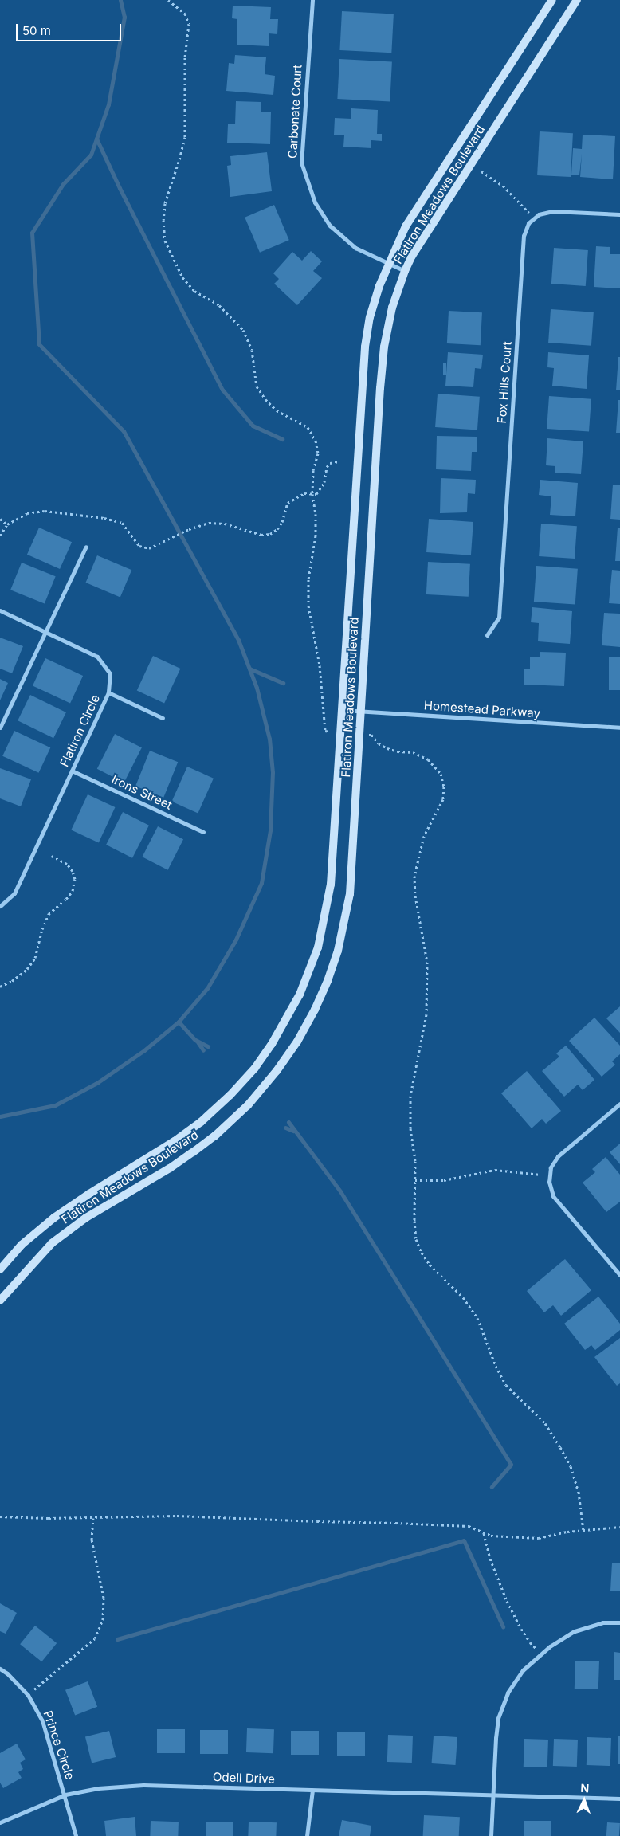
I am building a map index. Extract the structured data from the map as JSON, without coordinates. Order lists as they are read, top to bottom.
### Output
{
  "streets": {
    "street": [
      "Carbonate Court",
      "Flatiron Meadows Boulevard",
      "Fox Hills Court",
      "Homestead Parkway",
      "Flatiron Circle",
      "Irons Street",
      "Prince Circle",
      "Odell Drive"
    ]
  },
  "crossings": [
    ["Carbonate Court", "Flatiron Meadows Boulevard"],
    ["Flatiron Meadows Boulevard", "Homestead Parkway"],
    ["Flatiron Circle", "Irons Street"],
    ["Prince Circle", "Odell Drive"]
  ],
  "scale_bar": "50 m",
  "north": "top"
}
